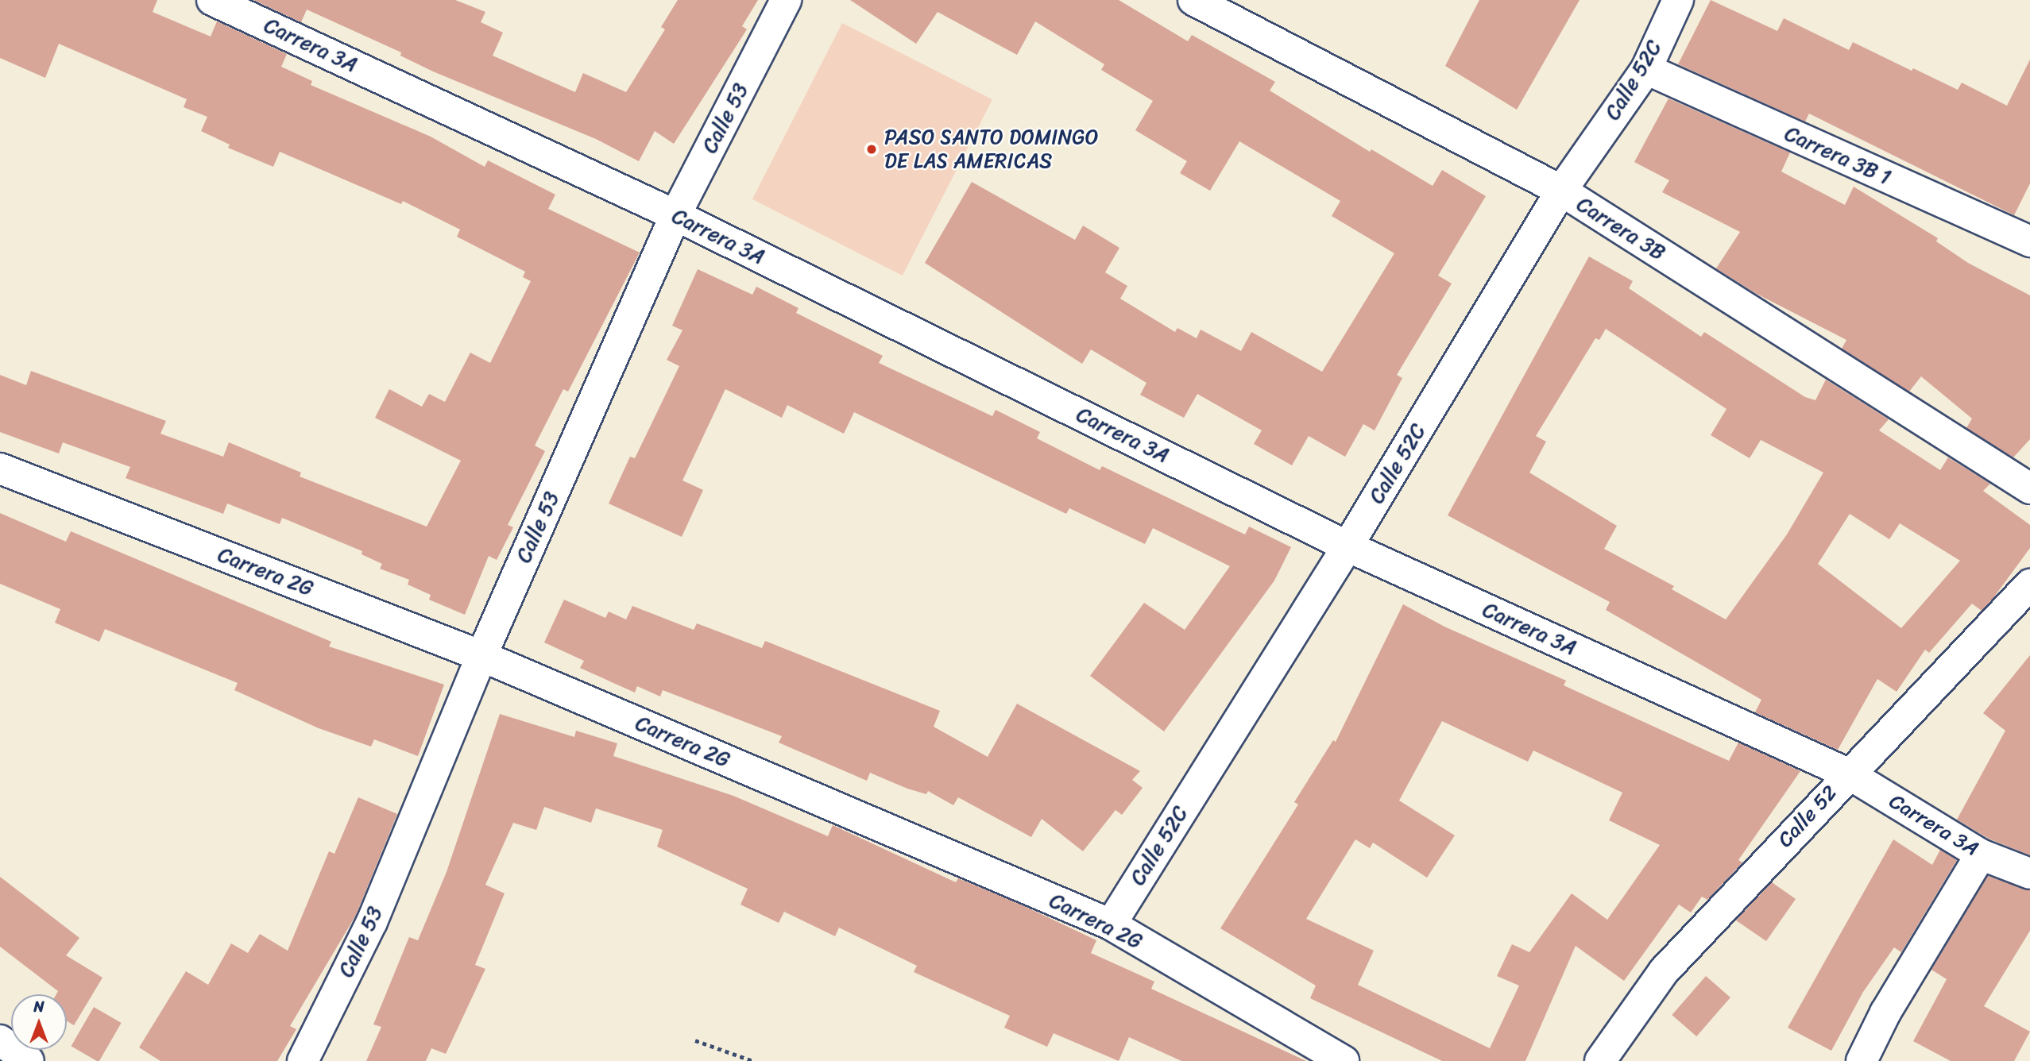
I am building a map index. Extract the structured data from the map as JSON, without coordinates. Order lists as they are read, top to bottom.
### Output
{
  "streets": {
    "street": [
      "Carrera 3A",
      "Calle 52C",
      "Calle 53",
      "Carrera 3B 1",
      "Carrera 3B",
      "Carrera 2G",
      "Calle 52"
    ]
  },
  "crossings": [
    ["Carrera 3A", "Calle 52C"],
    ["Carrera 3A", "Calle 53"],
    ["Carrera 3A", "Calle 52"],
    ["Calle 52C", "Carrera 3B 1"],
    ["Calle 52C", "Carrera 3B"],
    ["Calle 52C", "Carrera 2G"],
    ["Calle 53", "Carrera 2G"]
  ],
  "places": ["PASO SANTO DOMINGO DE LAS AMERICAS"],
  "north": "top"
}
